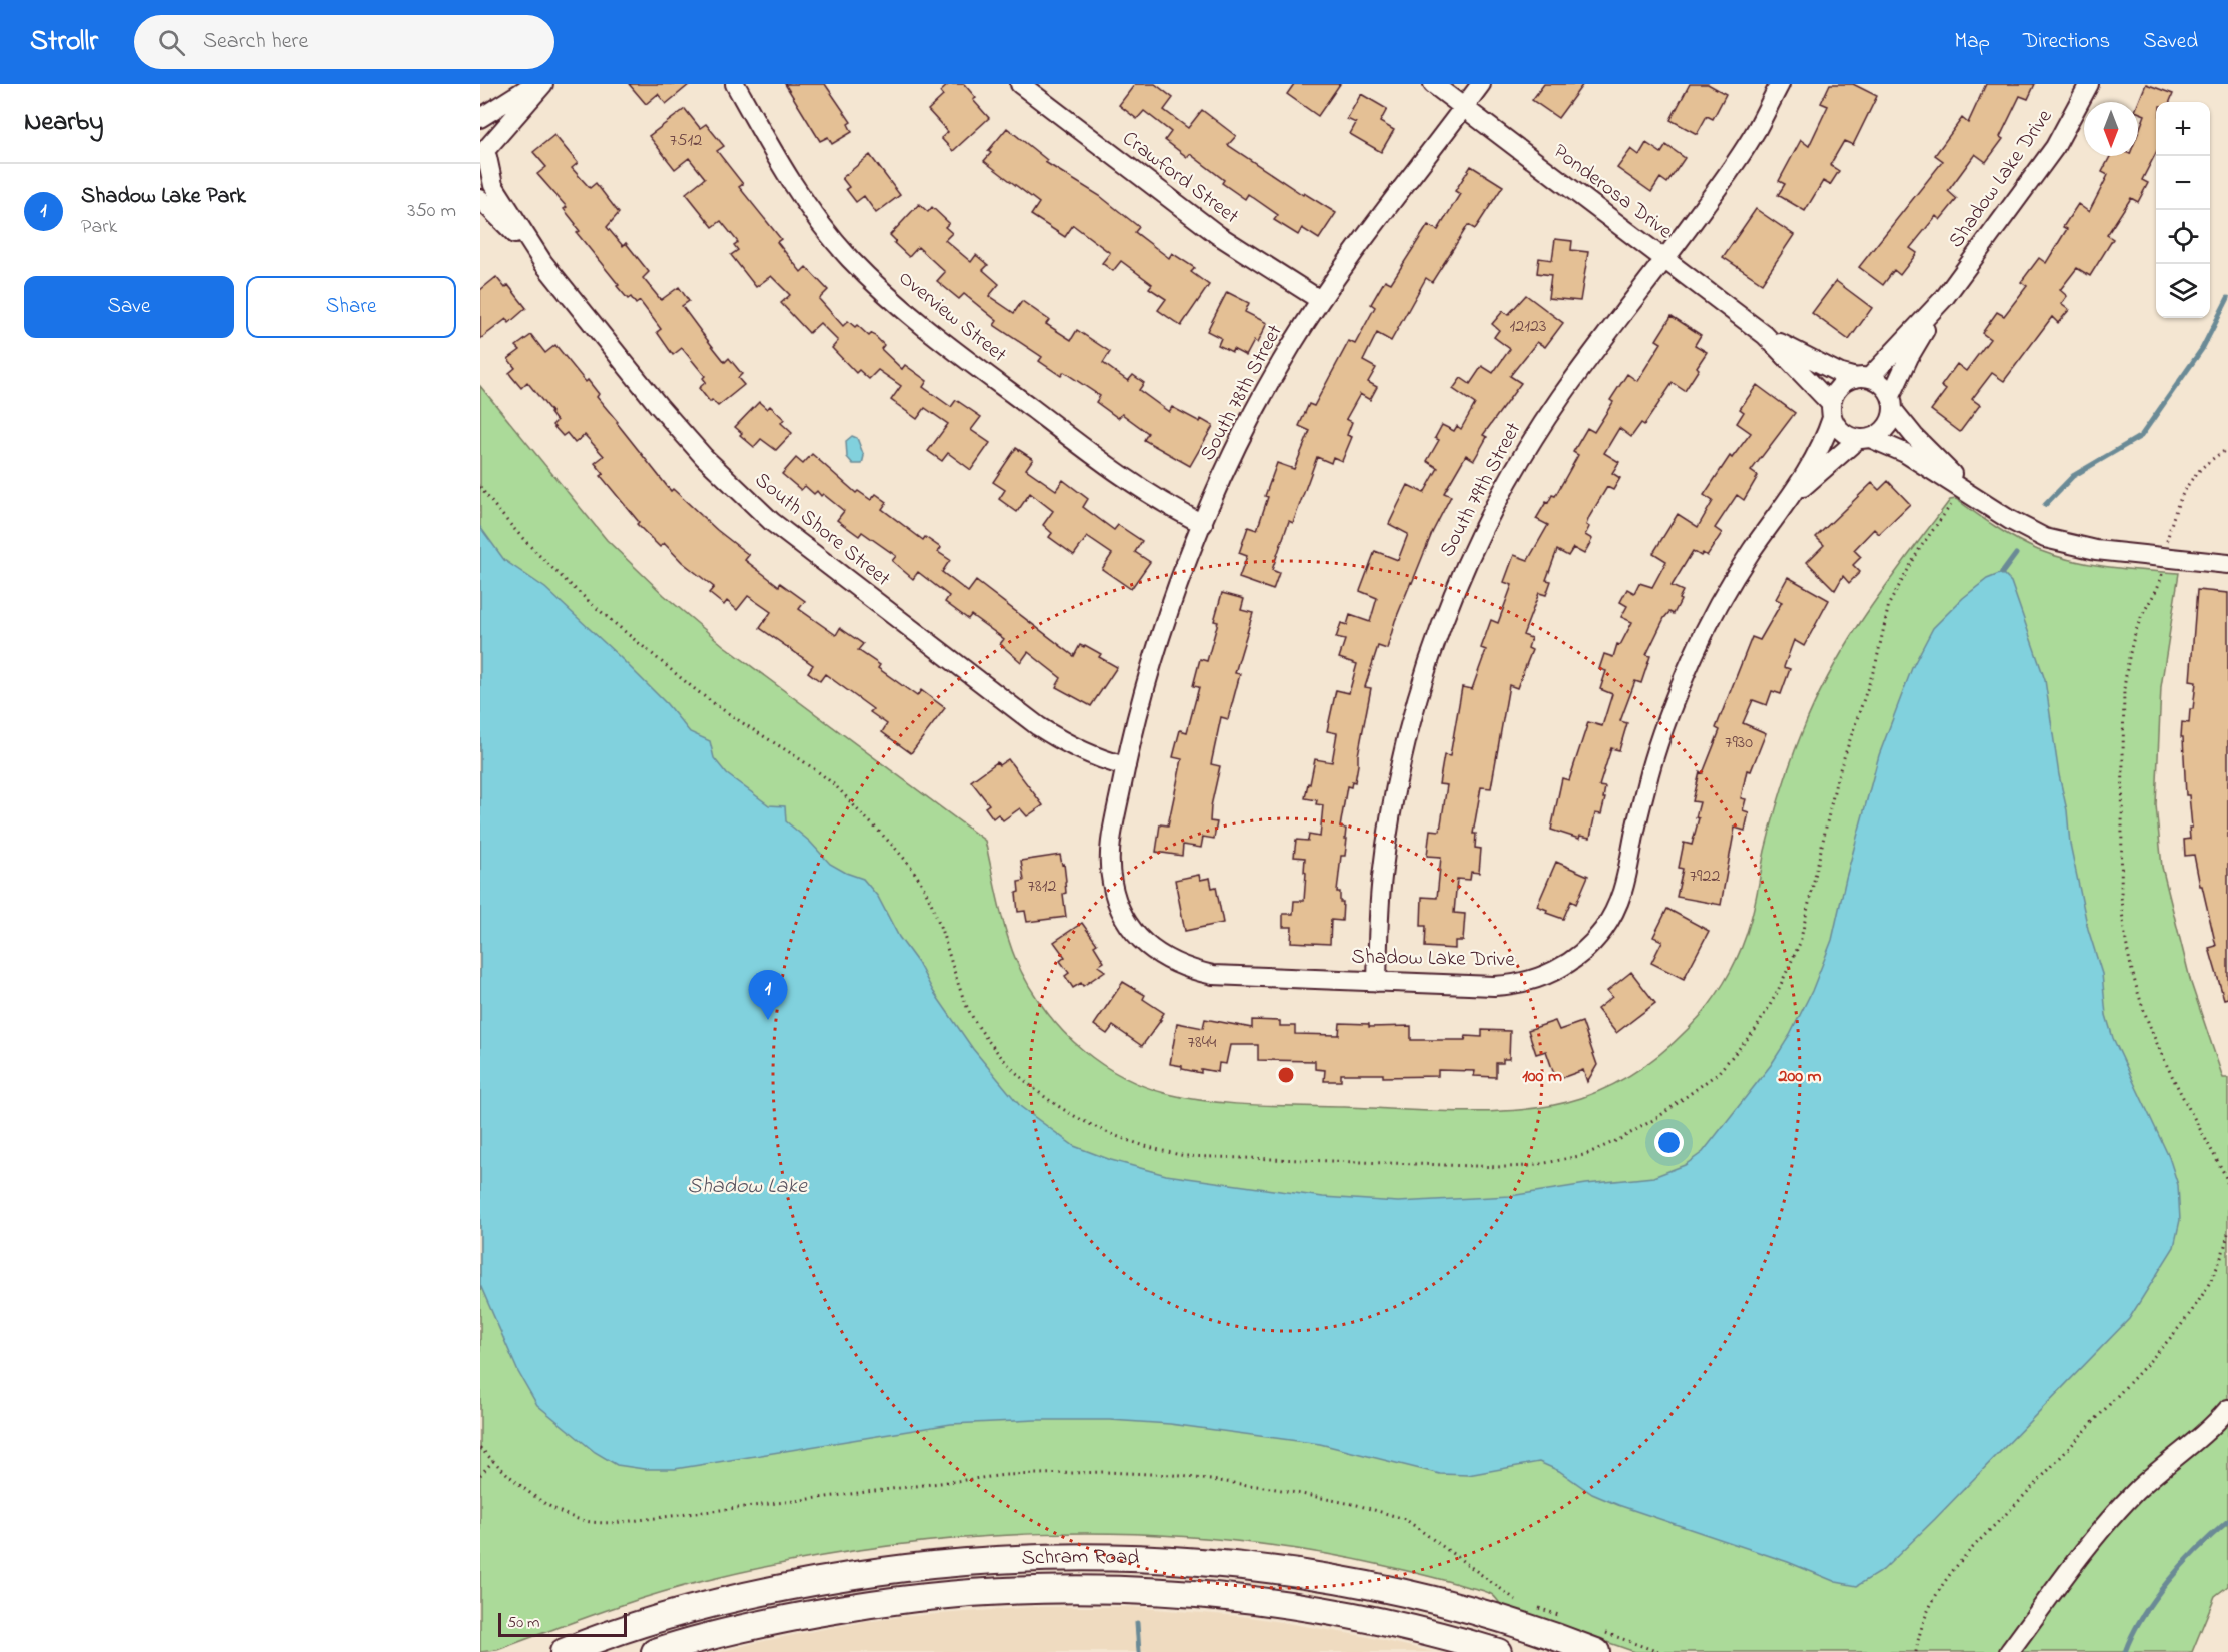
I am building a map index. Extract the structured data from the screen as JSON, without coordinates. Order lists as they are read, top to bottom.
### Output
{
  "streets": {
    "main road": ["Schram Road"],
    "street": [
      "Crawford Street",
      "Shadow Lake Drive",
      "Ponderosa Drive",
      "Overview Street",
      "South 78th Street",
      "South 79th Street",
      "South Shore Street"
    ]
  },
  "crossings": [
    ["Crawford Street", "South 78th Street"],
    ["Shadow Lake Drive", "Ponderosa Drive"],
    ["Shadow Lake Drive", "South 78th Street"],
    ["Shadow Lake Drive", "South 79th Street"],
    ["Shadow Lake Drive", "South Shore Street"],
    ["Ponderosa Drive", "South 78th Street"],
    ["Ponderosa Drive", "South 79th Street"],
    ["Overview Street", "South 78th Street"],
    ["South 78th Street", "South Shore Street"]
  ],
  "water": ["Shadow Lake"],
  "house_numbers": [
    "7512",
    "12123",
    "7930",
    "7922",
    "7812",
    "7844"
  ],
  "scale_bar": "50 m",
  "north": "bottom",
  "page": {
    "header": "Strollr",
    "search": "Search here",
    "nav": ["Map", "Directions", "Saved"],
    "heading": "Nearby",
    "map_buttons": ["+", "−"],
    "list": [
      {
        "mark": "1",
        "name": "Shadow Lake Park",
        "note": "Park",
        "value": "350 m"
      }
    ],
    "buttons": ["Save", "Share"],
    "pins": "1",
    "scale": "50 m"
  },
  "rings": ["100 m", "200 m"]
}
